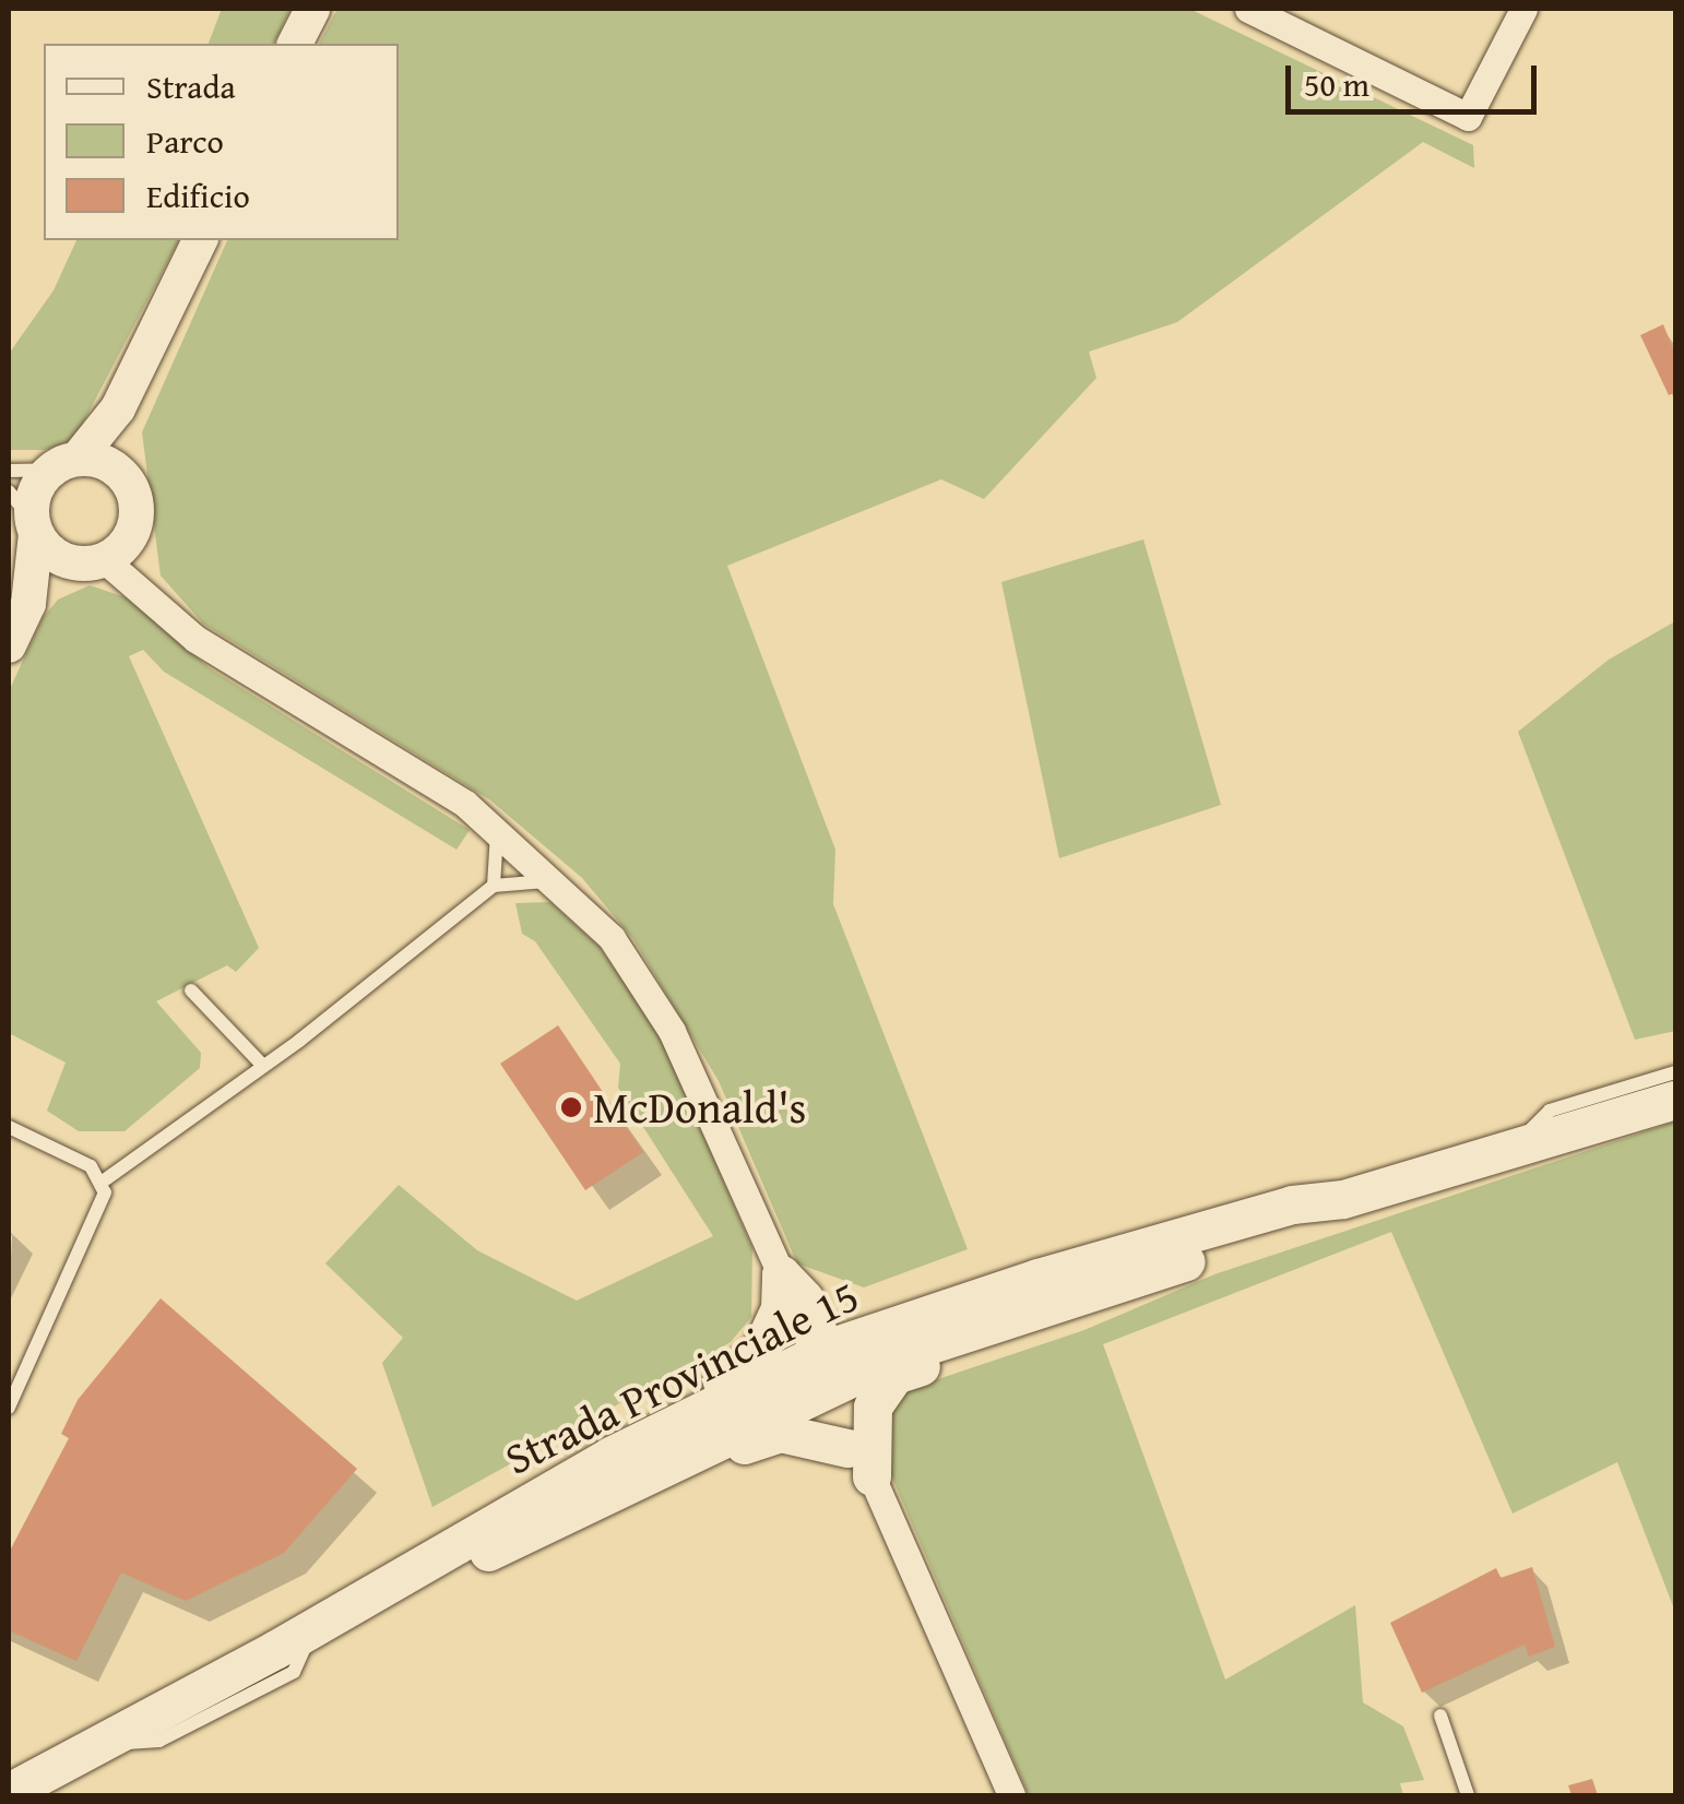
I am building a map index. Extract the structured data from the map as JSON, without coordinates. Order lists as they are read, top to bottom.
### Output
{
  "streets": {
    "main road": ["Strada Provinciale 15"]
  },
  "places": ["McDonald's"],
  "legend": ["Strada", "Parco", "Edificio"],
  "scale_bar": "50 m"
}
